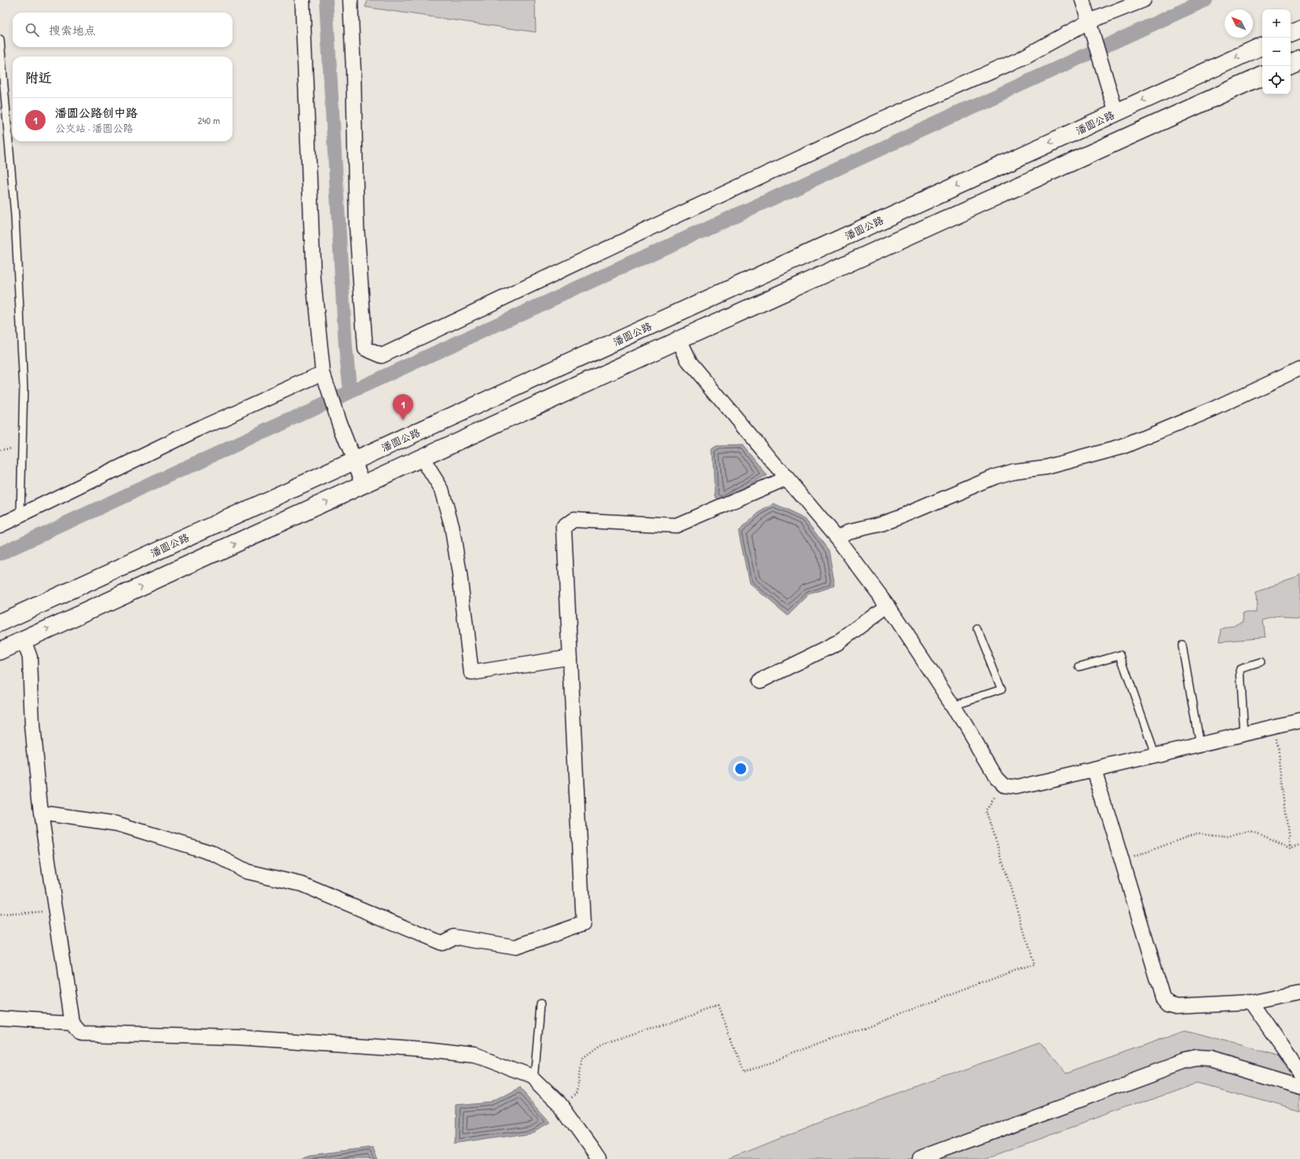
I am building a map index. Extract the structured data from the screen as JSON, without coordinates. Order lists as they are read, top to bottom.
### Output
{
  "streets": {
    "main road": ["潘圆公路"]
  },
  "north": "top left",
  "page": {
    "map_buttons": ["+", "−"],
    "search": "搜索地点",
    "heading": "附近",
    "list": [
      {
        "mark": "1",
        "name": "潘圆公路创中路",
        "note": "公交站 · 潘圆公路",
        "value": "240 m"
      }
    ],
    "pins": "1"
  }
}
